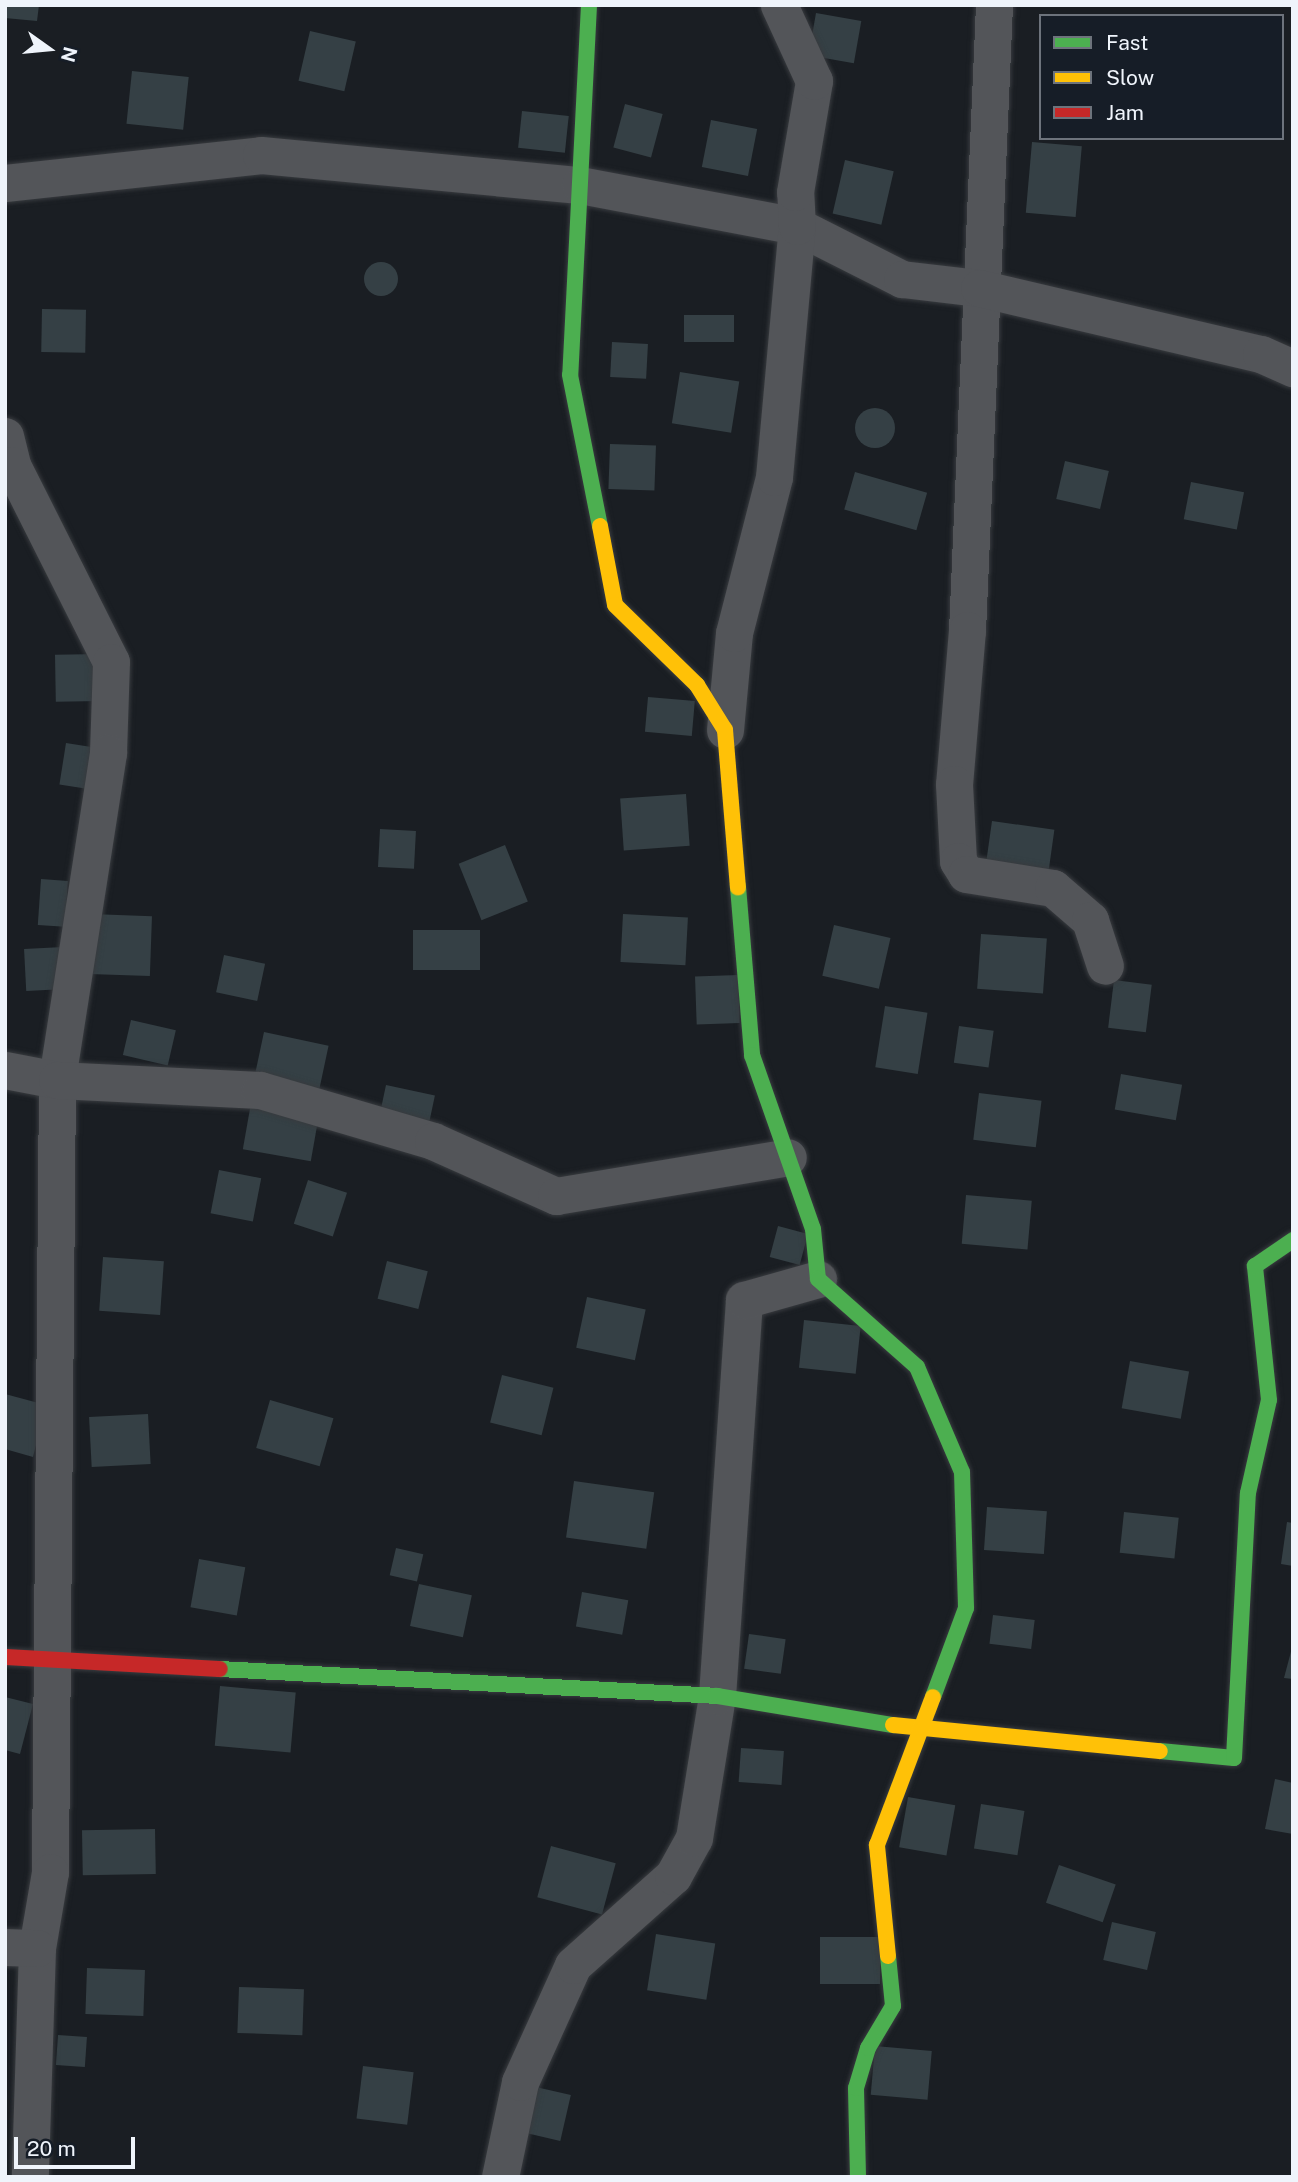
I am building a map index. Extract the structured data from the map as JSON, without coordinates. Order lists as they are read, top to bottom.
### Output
{
  "legend": ["Fast", "Slow", "Jam"],
  "scale_bar": "20 m",
  "north": "right"
}
